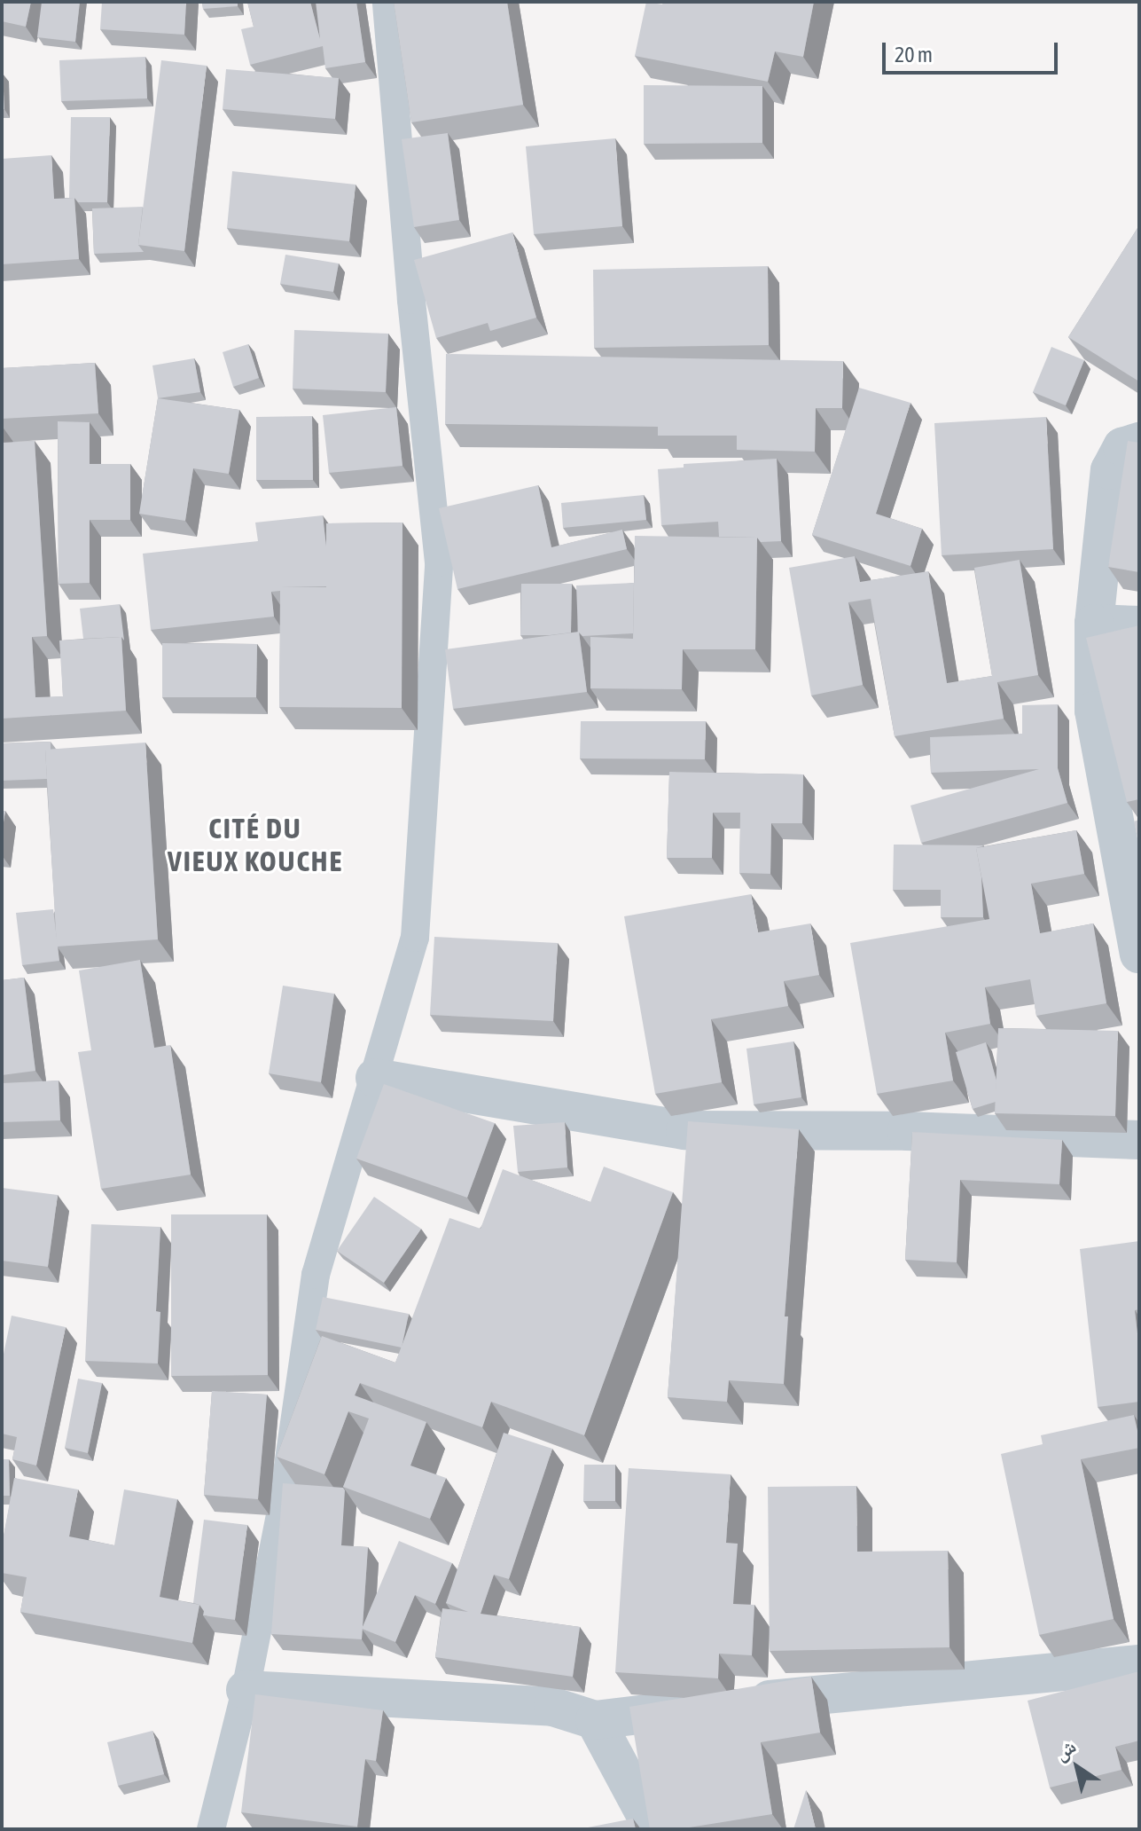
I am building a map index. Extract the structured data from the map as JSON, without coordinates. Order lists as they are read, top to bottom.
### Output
{
  "districts": ["CITÉ DU VIEUX KOUCHE"],
  "scale_bar": "20 m",
  "north": "top left"
}
